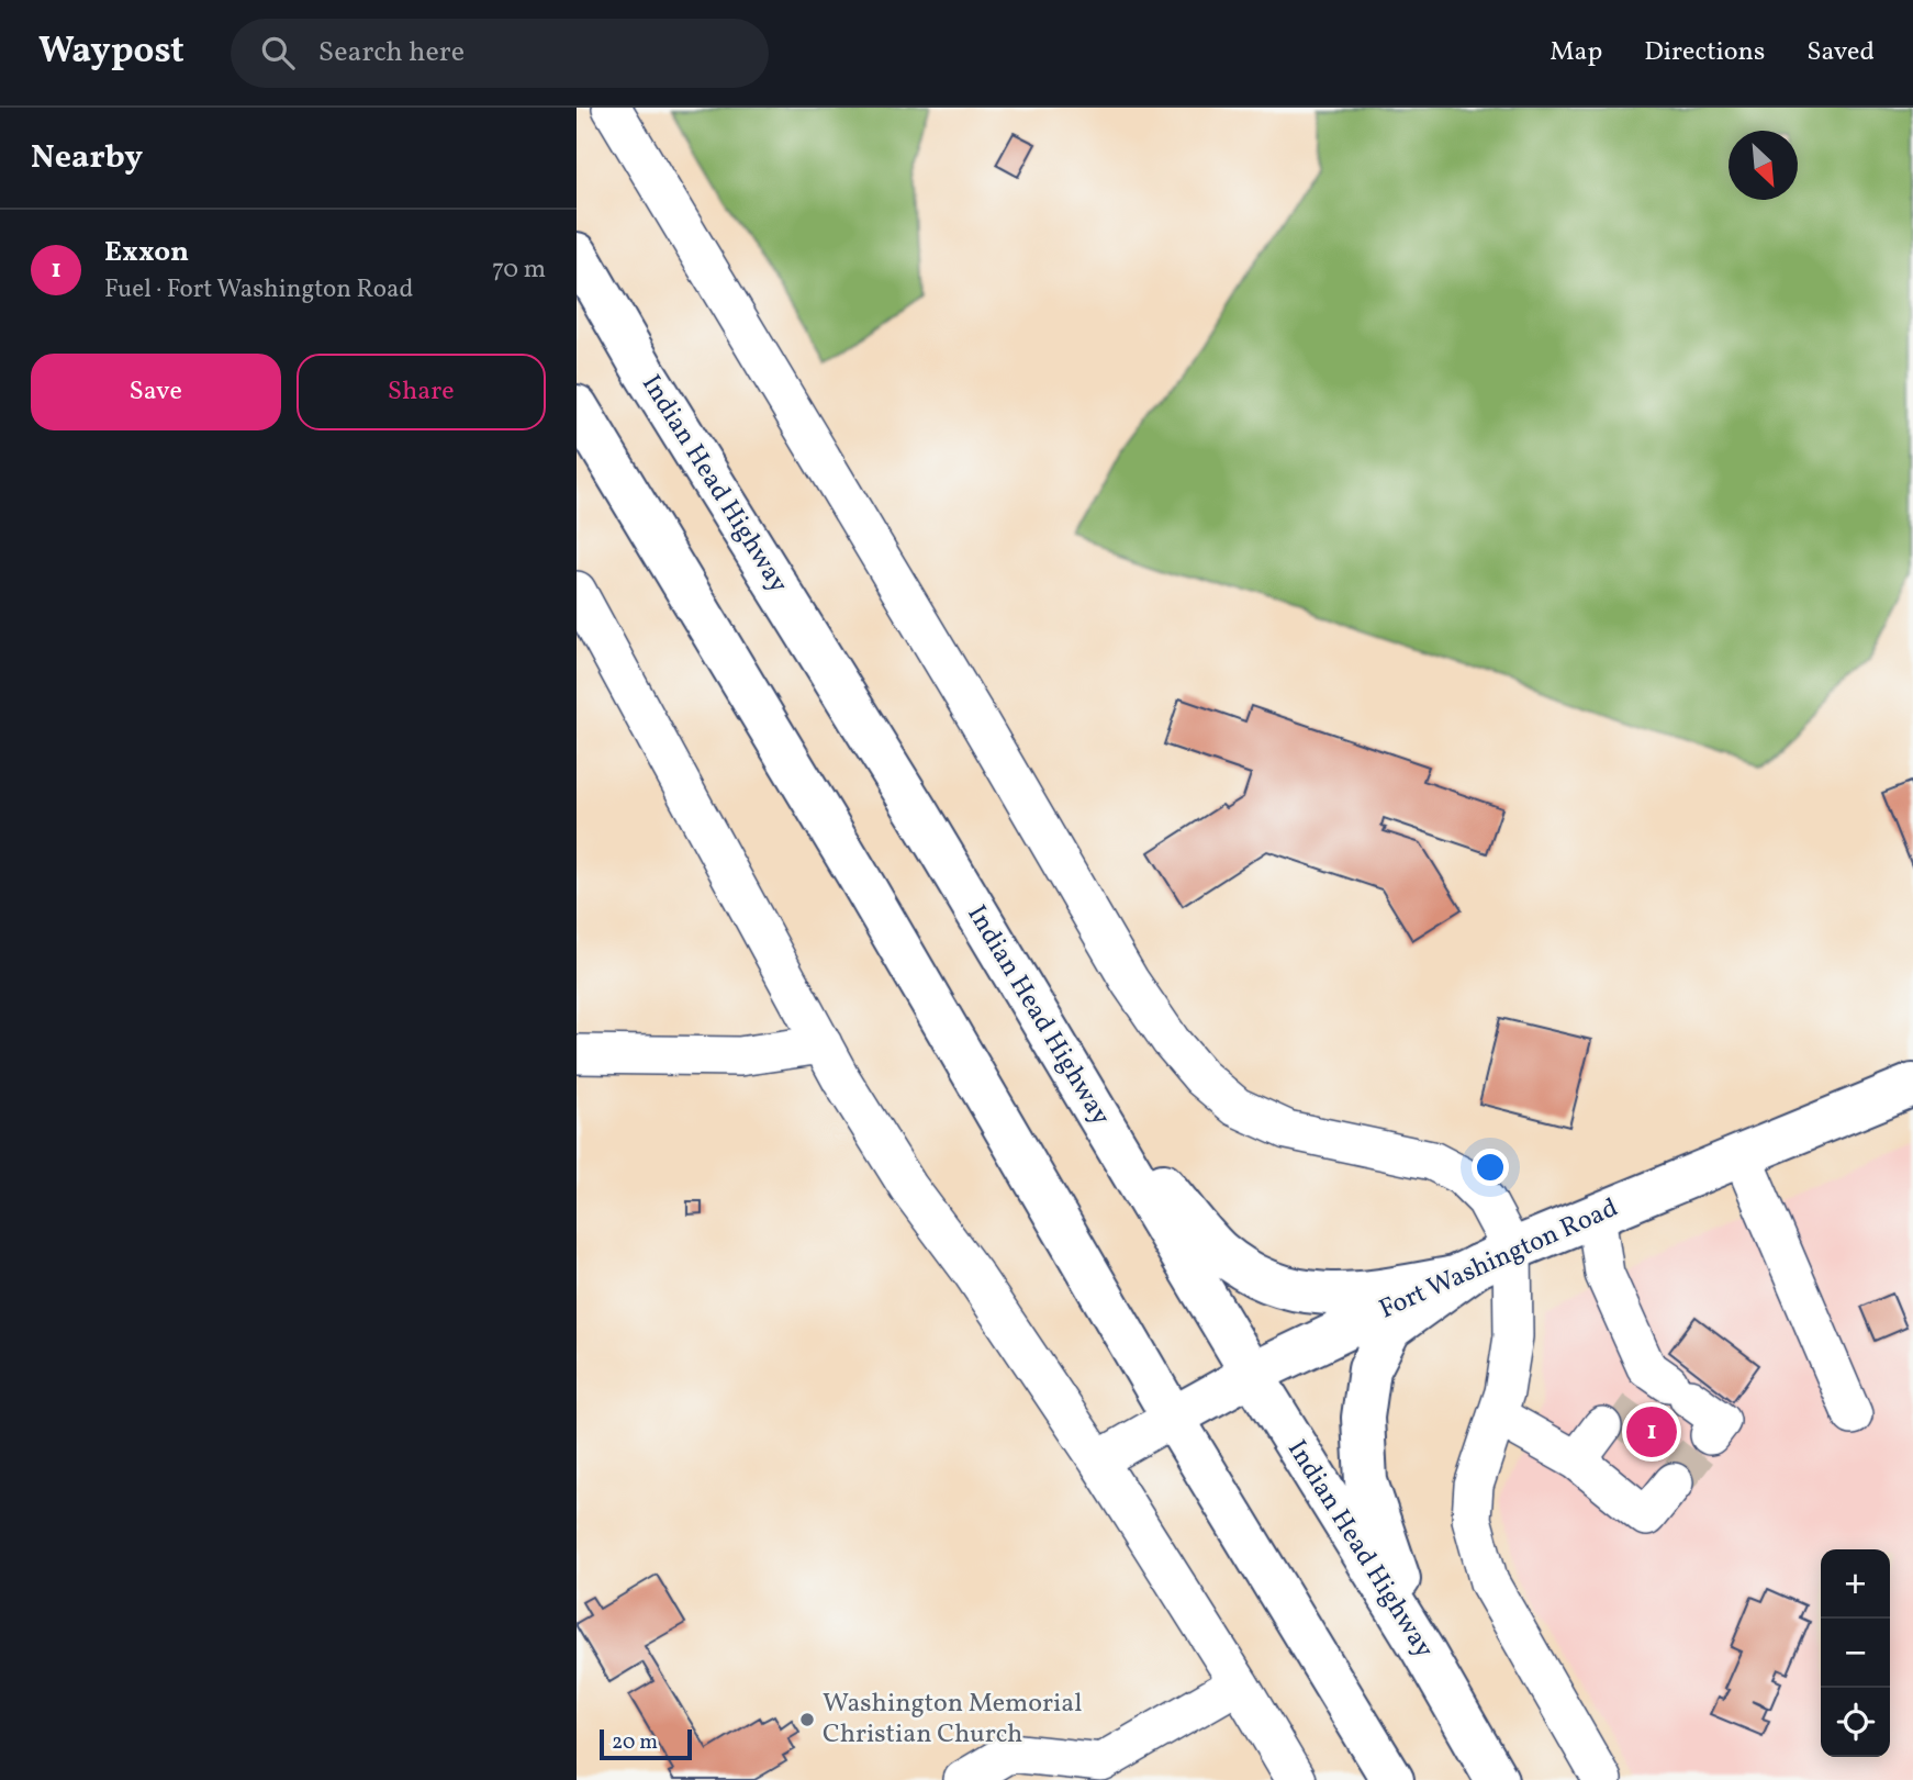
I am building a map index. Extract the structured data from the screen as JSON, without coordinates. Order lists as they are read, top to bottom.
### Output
{
  "streets": {
    "main road": ["Indian Head Highway", "Fort Washington Road"]
  },
  "crossings": [
    ["Indian Head Highway", "Fort Washington Road"]
  ],
  "places": ["Washington Memorial Christian Church"],
  "scale_bar": "20 m",
  "north": "bottom right",
  "page": {
    "header": "Waypost",
    "search": "Search here",
    "nav": ["Map", "Directions", "Saved"],
    "heading": "Nearby",
    "list": [
      {
        "mark": "1",
        "name": "Exxon",
        "note": "Fuel · Fort Washington Road",
        "value": "70 m"
      }
    ],
    "buttons": ["Save", "Share"],
    "pins": "1",
    "map_buttons": ["+", "−"],
    "scale": "20 m"
  }
}
